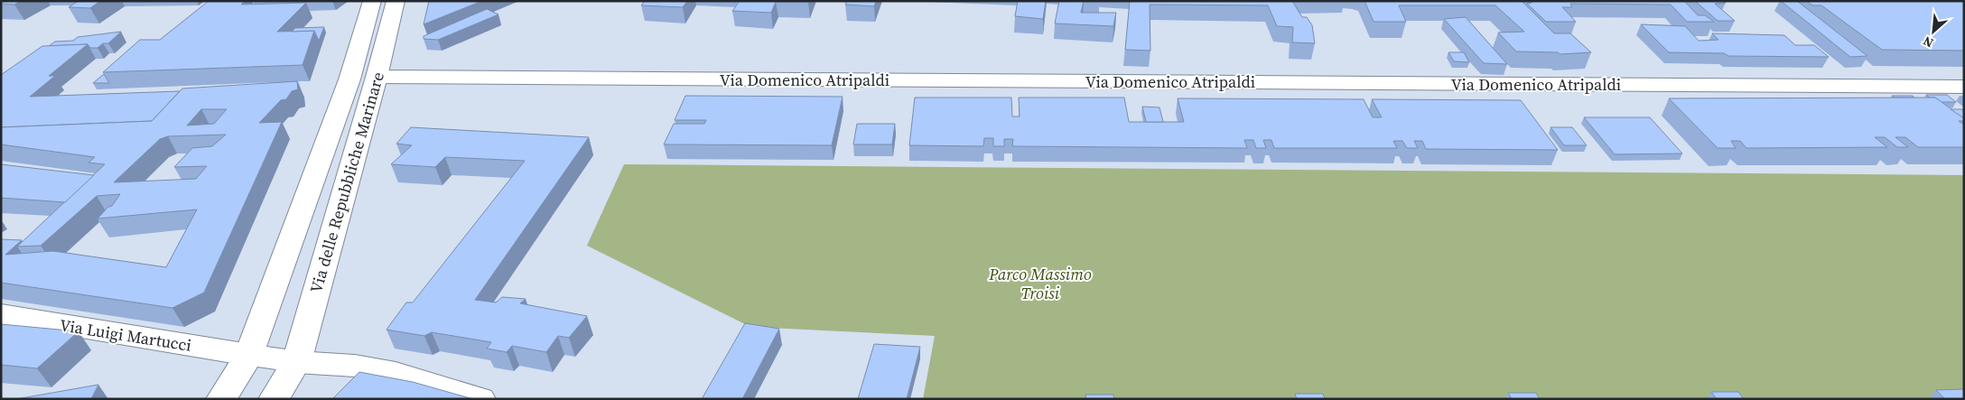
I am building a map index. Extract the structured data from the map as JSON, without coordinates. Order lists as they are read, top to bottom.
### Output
{
  "streets": {
    "street": ["Via Domenico Atripaldi", "Via delle Repubbliche Marinare", "Via Luigi Martucci"]
  },
  "crossings": [
    ["Via Domenico Atripaldi", "Via delle Repubbliche Marinare"],
    ["Via delle Repubbliche Marinare", "Via Luigi Martucci"]
  ],
  "parks": ["Parco Massimo Troisi"],
  "north": "bottom left"
}
